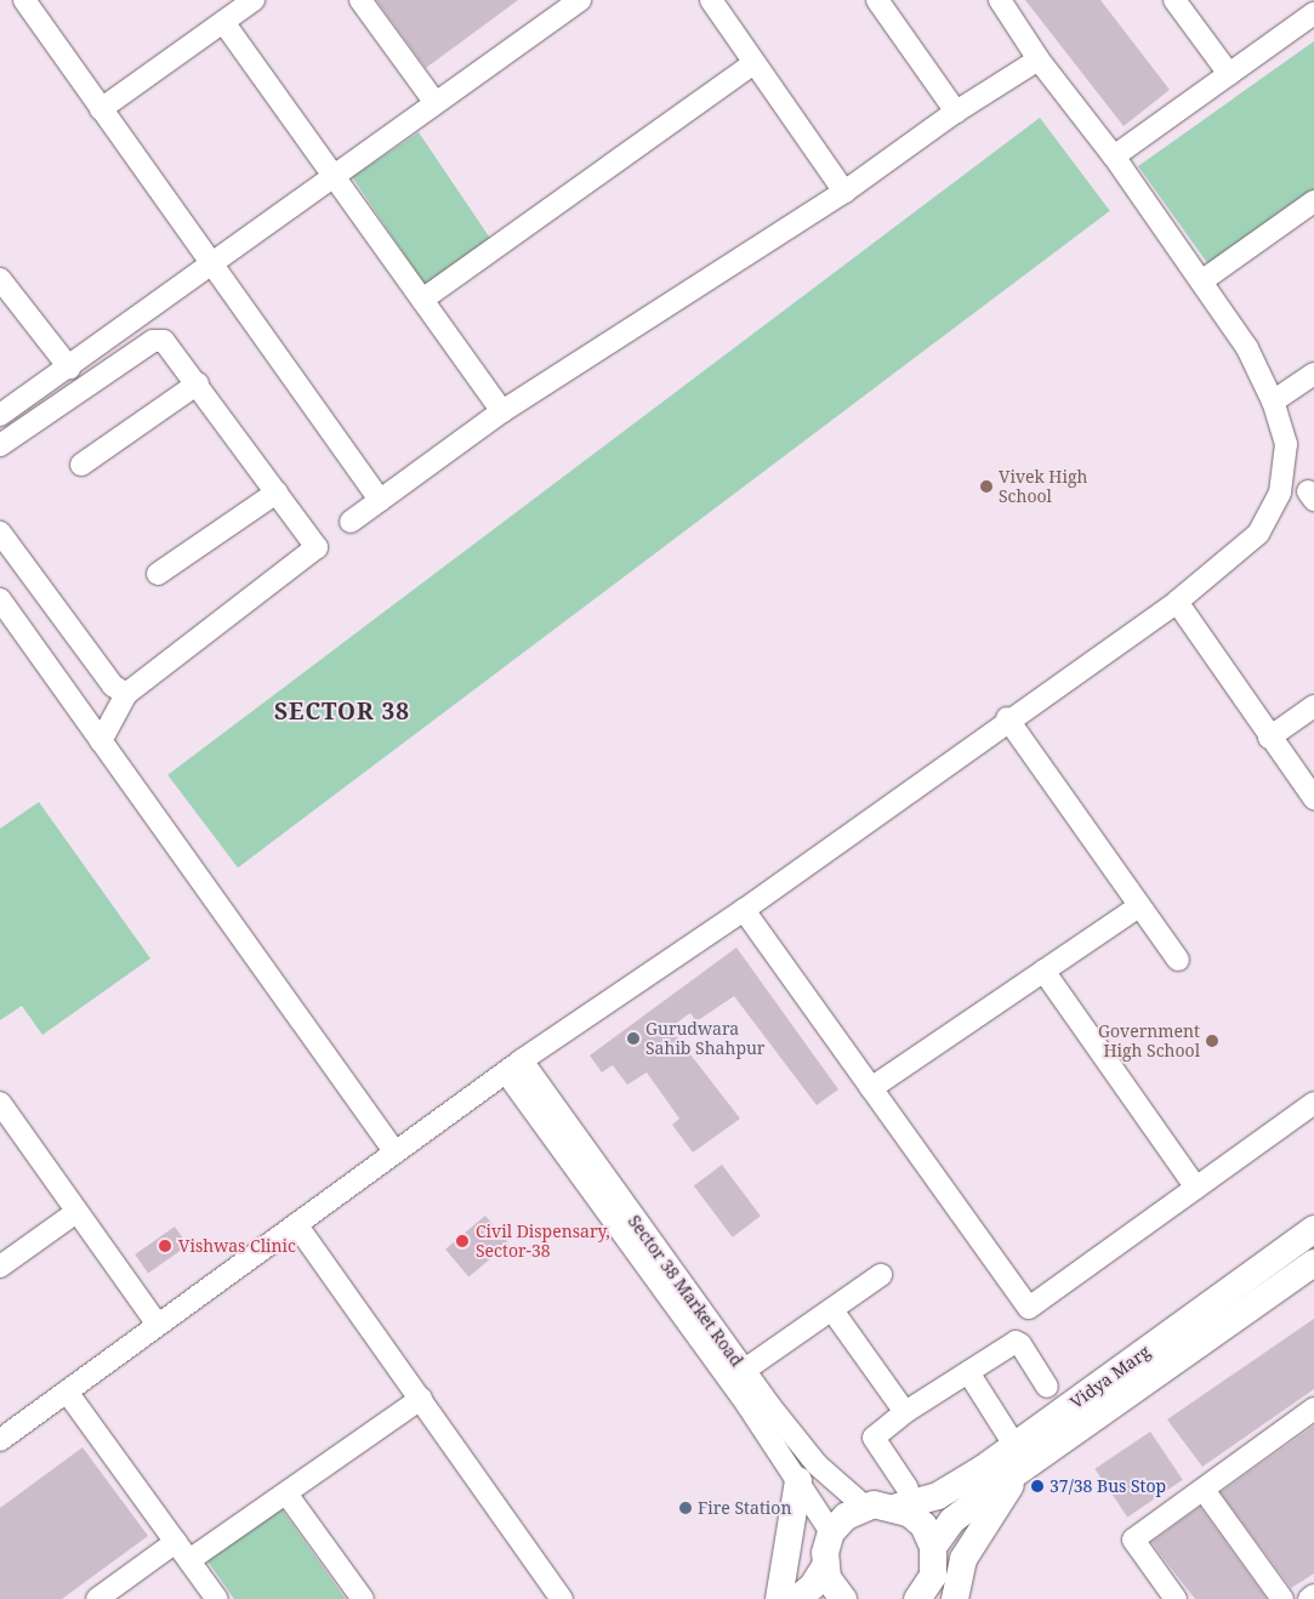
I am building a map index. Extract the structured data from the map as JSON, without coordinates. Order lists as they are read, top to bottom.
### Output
{
  "streets": {
    "main road": ["Vidya Marg"],
    "street": ["Sector 38 Market Road"]
  },
  "crossings": [
    ["Sector 38 Market Road", "Vidya Marg"]
  ],
  "districts": ["SECTOR 38"],
  "places": [
    "Vivek High School",
    "Gurudwara Sahib Shahpur",
    "Government High School",
    "Civil Dispensary, Sector-38",
    "Vishwas Clinic",
    "37/38 Bus Stop",
    "Fire Station"
  ]
}
